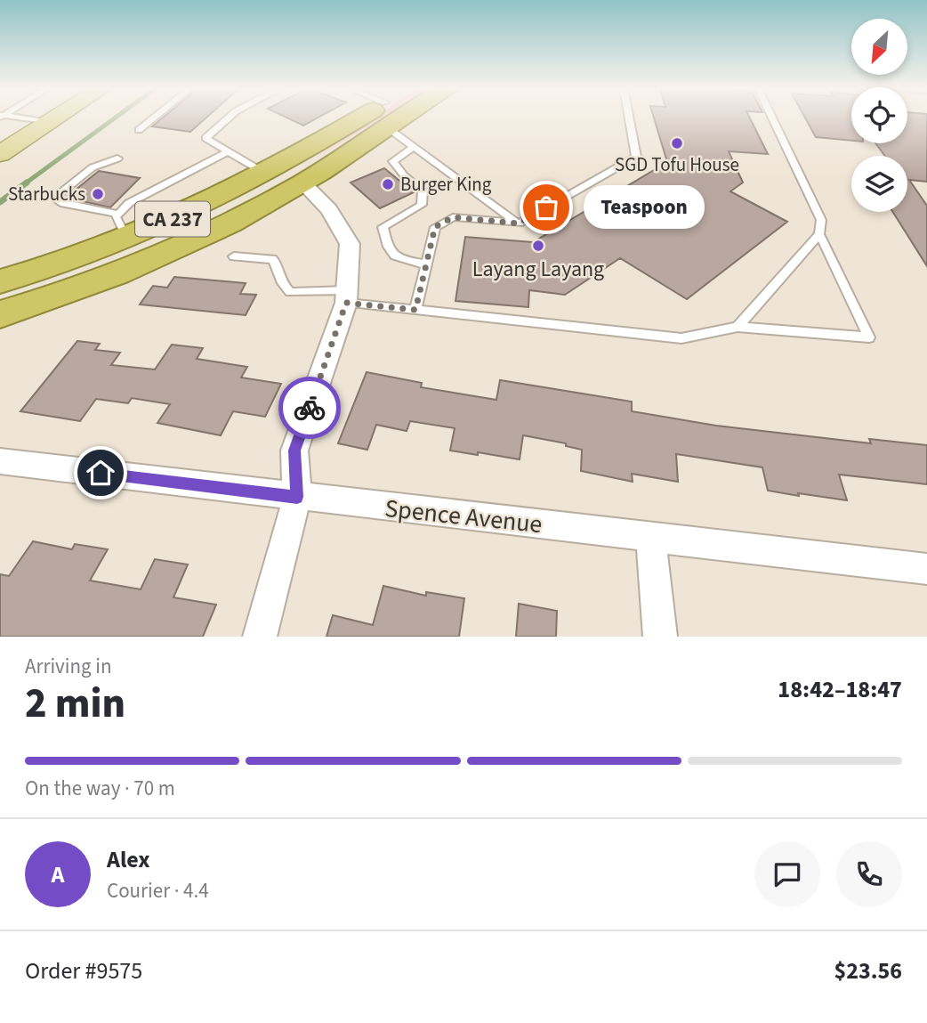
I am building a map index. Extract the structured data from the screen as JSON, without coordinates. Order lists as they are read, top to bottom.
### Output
{
  "streets": {
    "highway": ["CA 237"],
    "street": ["Spence Avenue"]
  },
  "places": [
    "SGD Tofu House",
    "Burger King",
    "Starbucks",
    "Teaspoon",
    "Layang Layang"
  ],
  "north": "bottom left",
  "page": {
    "bubble": "Teaspoon",
    "heading": ["2 min", "Arriving in", "18:42–18:47"],
    "panel": [
      "Alex",
      "Courier · 4.4",
      "Order #9575",
      "$23.56"
    ],
    "bar": "On the way · 70 m",
    "round": "A"
  }
}
